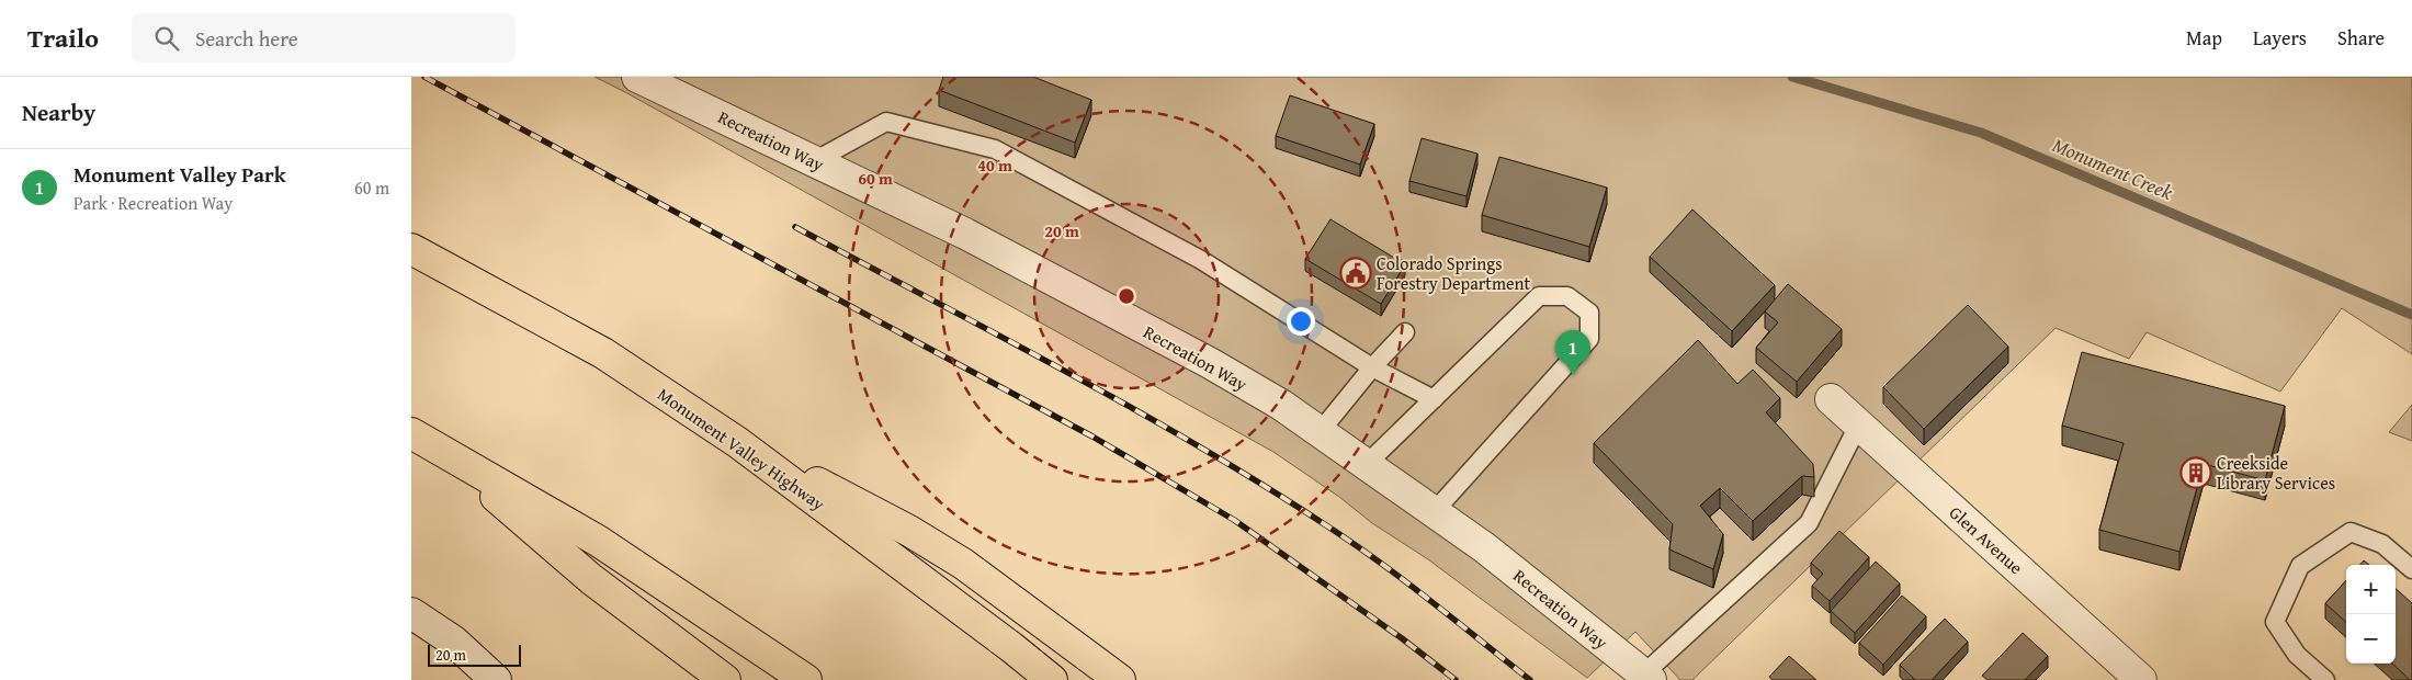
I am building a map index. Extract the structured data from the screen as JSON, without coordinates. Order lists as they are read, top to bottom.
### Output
{
  "streets": {
    "highway": ["Monument Valley Highway"],
    "street": ["Recreation Way", "Glen Avenue"]
  },
  "water": ["Monument Creek"],
  "places": {
    "public building": ["Colorado Springs Forestry Department"],
    "building": ["Creekside Library Services"]
  },
  "scale_bar": "20 m",
  "page": {
    "header": "Trailo",
    "search": "Search here",
    "nav": ["Map", "Layers", "Share"],
    "heading": "Nearby",
    "list": [
      {
        "mark": "1",
        "name": "Monument Valley Park",
        "note": "Park · Recreation Way",
        "value": "60 m"
      }
    ],
    "pins": "1",
    "map_buttons": ["+", "−"],
    "scale": "20 m"
  },
  "rings": ["40 m", "60 m", "20 m"]
}
